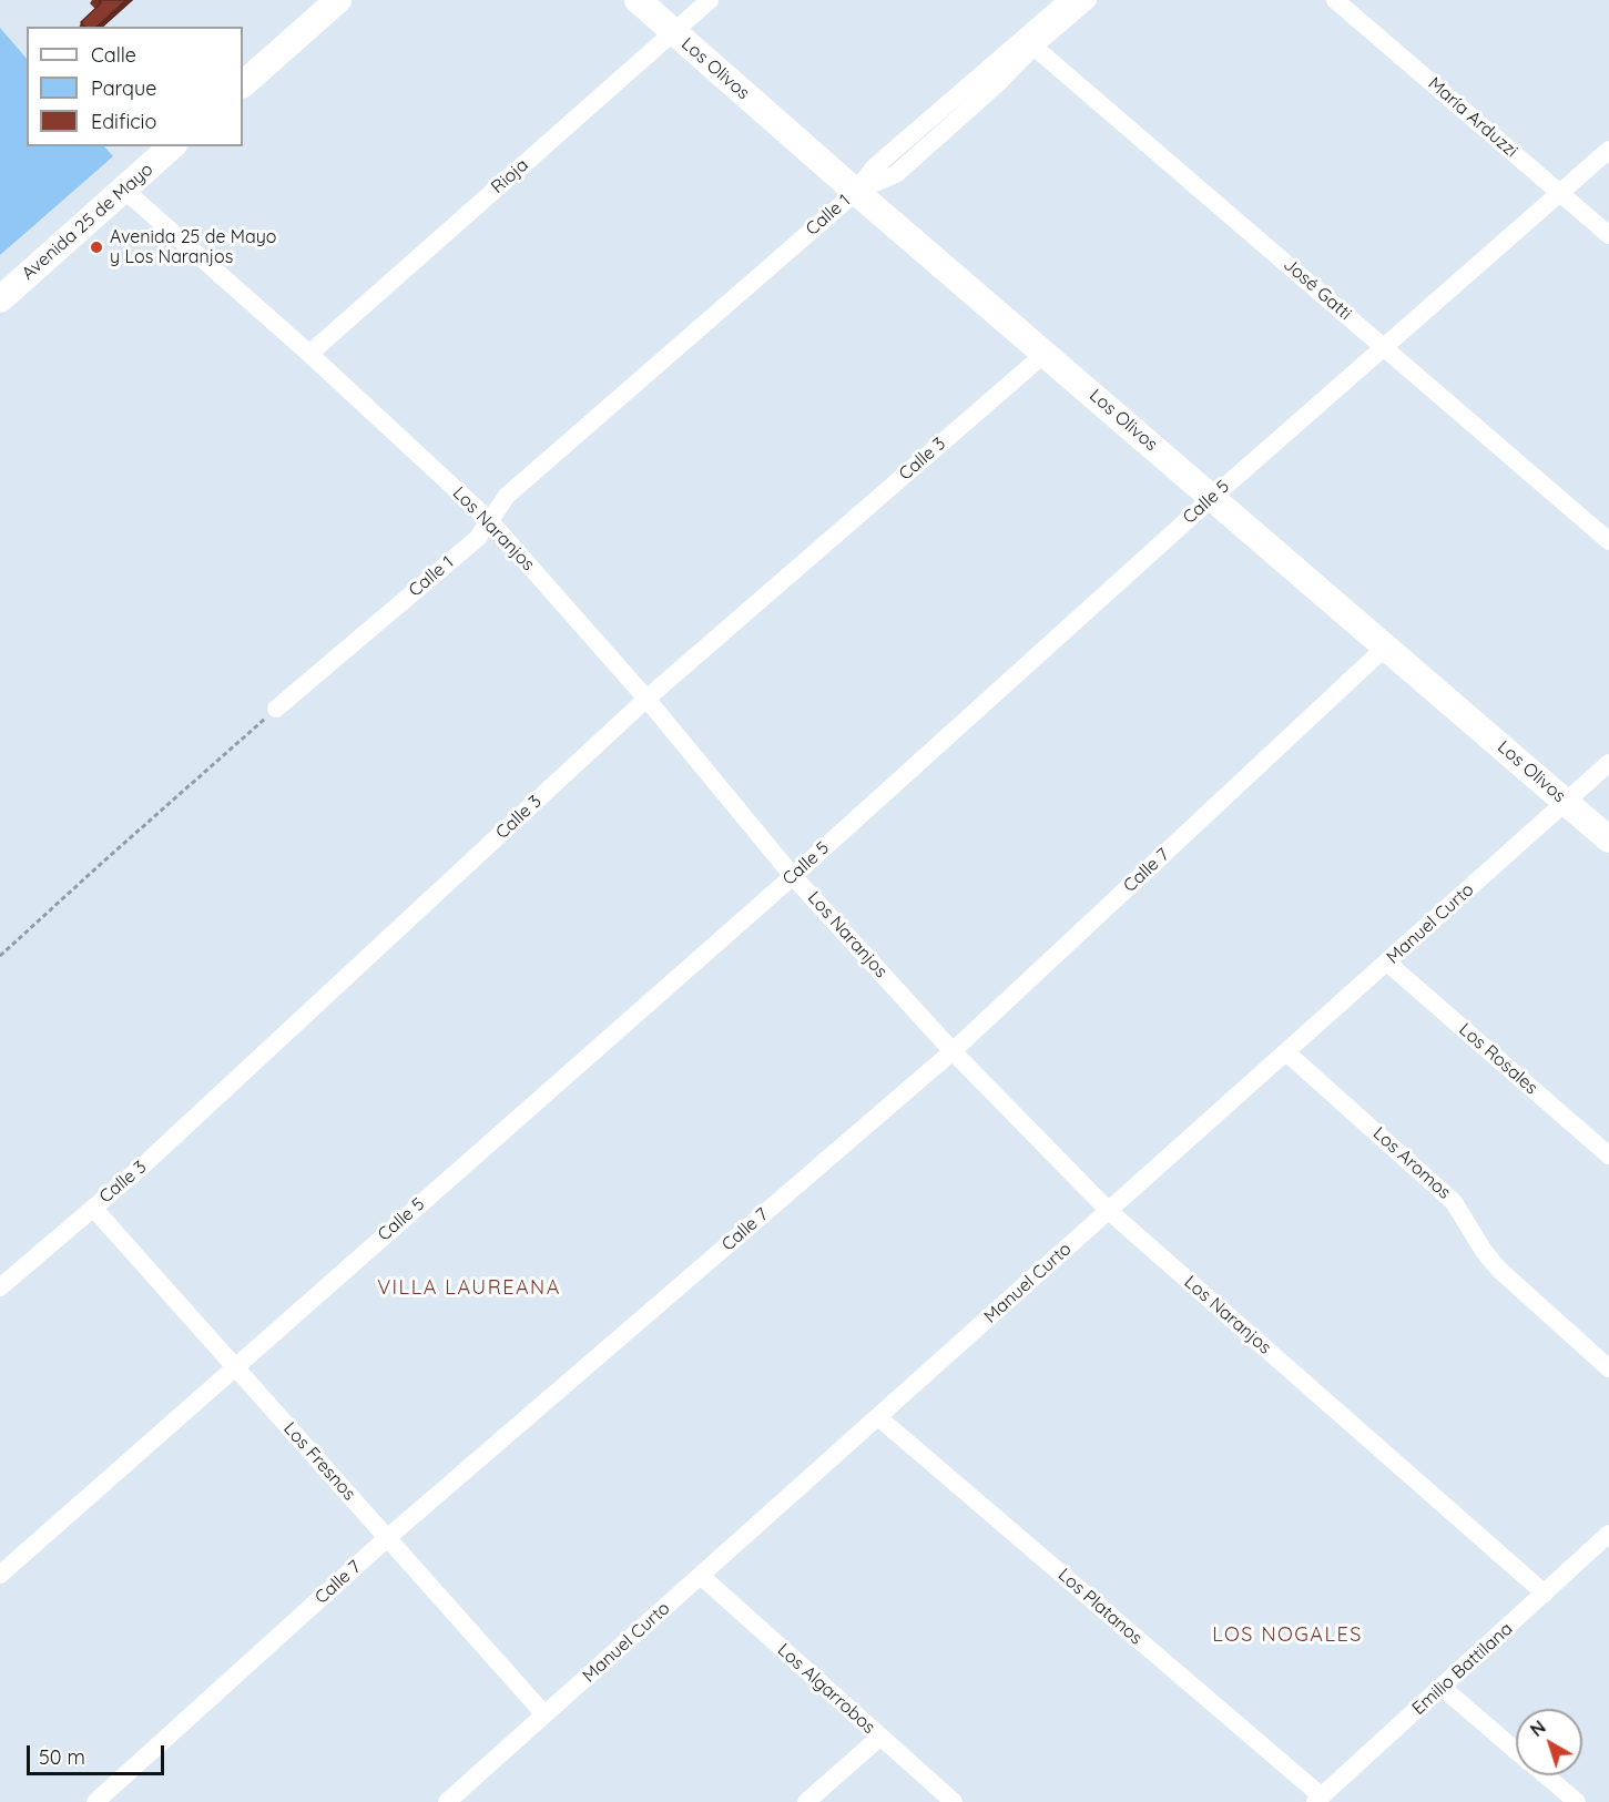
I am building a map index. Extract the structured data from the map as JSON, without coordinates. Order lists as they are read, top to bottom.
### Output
{
  "streets": {
    "street": [
      "Los Olivos",
      "María Arduzzi",
      "Rioja",
      "Calle 1",
      "Avenida 25 de Mayo",
      "José Gatti",
      "Calle 3",
      "Calle 5",
      "Los Naranjos",
      "Calle 7",
      "Manuel Curto",
      "Los Rosales",
      "Los Aromos",
      "Los Fresnos",
      "Los Platanos",
      "Emilio Battilana",
      "Los Algarrobos"
    ]
  },
  "crossings": [
    ["Los Olivos", "Rioja"],
    ["Los Olivos", "Calle 1"],
    ["Los Olivos", "Calle 3"],
    ["Los Olivos", "Calle 5"],
    ["Los Olivos", "Calle 7"],
    ["Los Olivos", "Manuel Curto"],
    ["María Arduzzi", "Calle 5"],
    ["Rioja", "Los Naranjos"],
    ["Calle 1", "José Gatti"],
    ["Calle 1", "Los Naranjos"],
    ["Avenida 25 de Mayo", "Los Naranjos"],
    ["José Gatti", "Calle 5"],
    ["Calle 3", "Los Naranjos"],
    ["Calle 3", "Los Fresnos"],
    ["Calle 5", "Los Naranjos"],
    ["Calle 5", "Los Fresnos"],
    ["Los Naranjos", "Calle 7"],
    ["Los Naranjos", "Manuel Curto"],
    ["Los Naranjos", "Emilio Battilana"],
    ["Calle 7", "Los Fresnos"],
    ["Manuel Curto", "Los Rosales"],
    ["Manuel Curto", "Los Aromos"],
    ["Manuel Curto", "Los Fresnos"],
    ["Manuel Curto", "Los Platanos"],
    ["Manuel Curto", "Los Algarrobos"],
    ["Los Platanos", "Emilio Battilana"]
  ],
  "districts": ["VILLA LAUREANA", "LOS NOGALES"],
  "places": ["Avenida 25 de Mayo y Los Naranjos"],
  "legend": ["Calle", "Parque", "Edificio"],
  "scale_bar": "50 m",
  "north": "top left"
}
